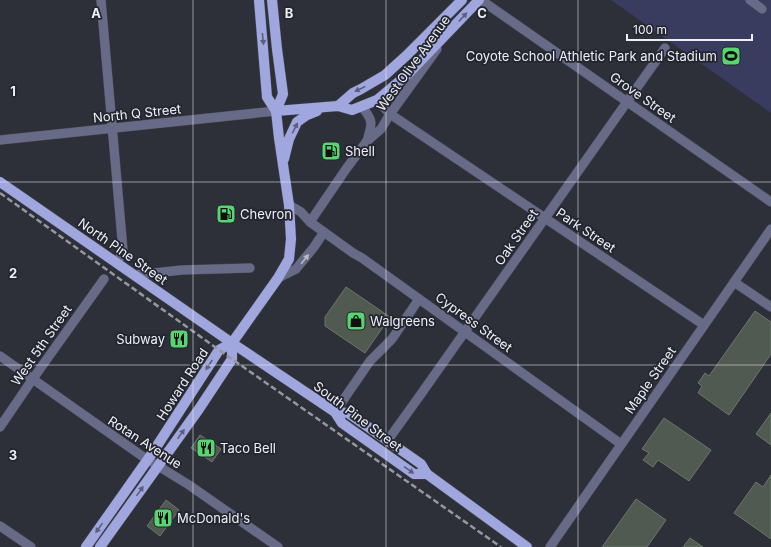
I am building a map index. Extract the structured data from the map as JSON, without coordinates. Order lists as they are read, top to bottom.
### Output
{
  "streets": {
    "main road": [
      "West Olive Avenue",
      "North Pine Street",
      "Howard Road",
      "South Pine Street"
    ],
    "street": [
      "Grove Street",
      "North Q Street",
      "Park Street",
      "Oak Street",
      "Cypress Street",
      "West 5th Street",
      "Maple Street",
      "Rotan Avenue"
    ]
  },
  "crossings": [
    ["West Olive Avenue", "Grove Street"],
    ["West Olive Avenue", "Park Street"],
    ["West Olive Avenue", "Cypress Street"],
    ["Grove Street", "Oak Street"],
    ["Park Street", "Oak Street"],
    ["Park Street", "Maple Street"],
    ["Oak Street", "Cypress Street"],
    ["North Pine Street", "Howard Road"],
    ["North Pine Street", "South Pine Street"],
    ["Cypress Street", "Maple Street"],
    ["West 5th Street", "Rotan Avenue"],
    ["Howard Road", "South Pine Street"],
    ["Howard Road", "Rotan Avenue"]
  ],
  "places": {
    "sports": ["Coyote School Athletic Park and Stadium"],
    "fuel station": ["Shell", "Chevron"],
    "shop": ["Walgreens"],
    "restaurant": ["Subway", "Taco Bell", "McDonald's"]
  },
  "scale_bar": "100 m",
  "grid": {
    "columns": ["A", "B", "C"],
    "rows": ["1", "2", "3"]
  }
}
